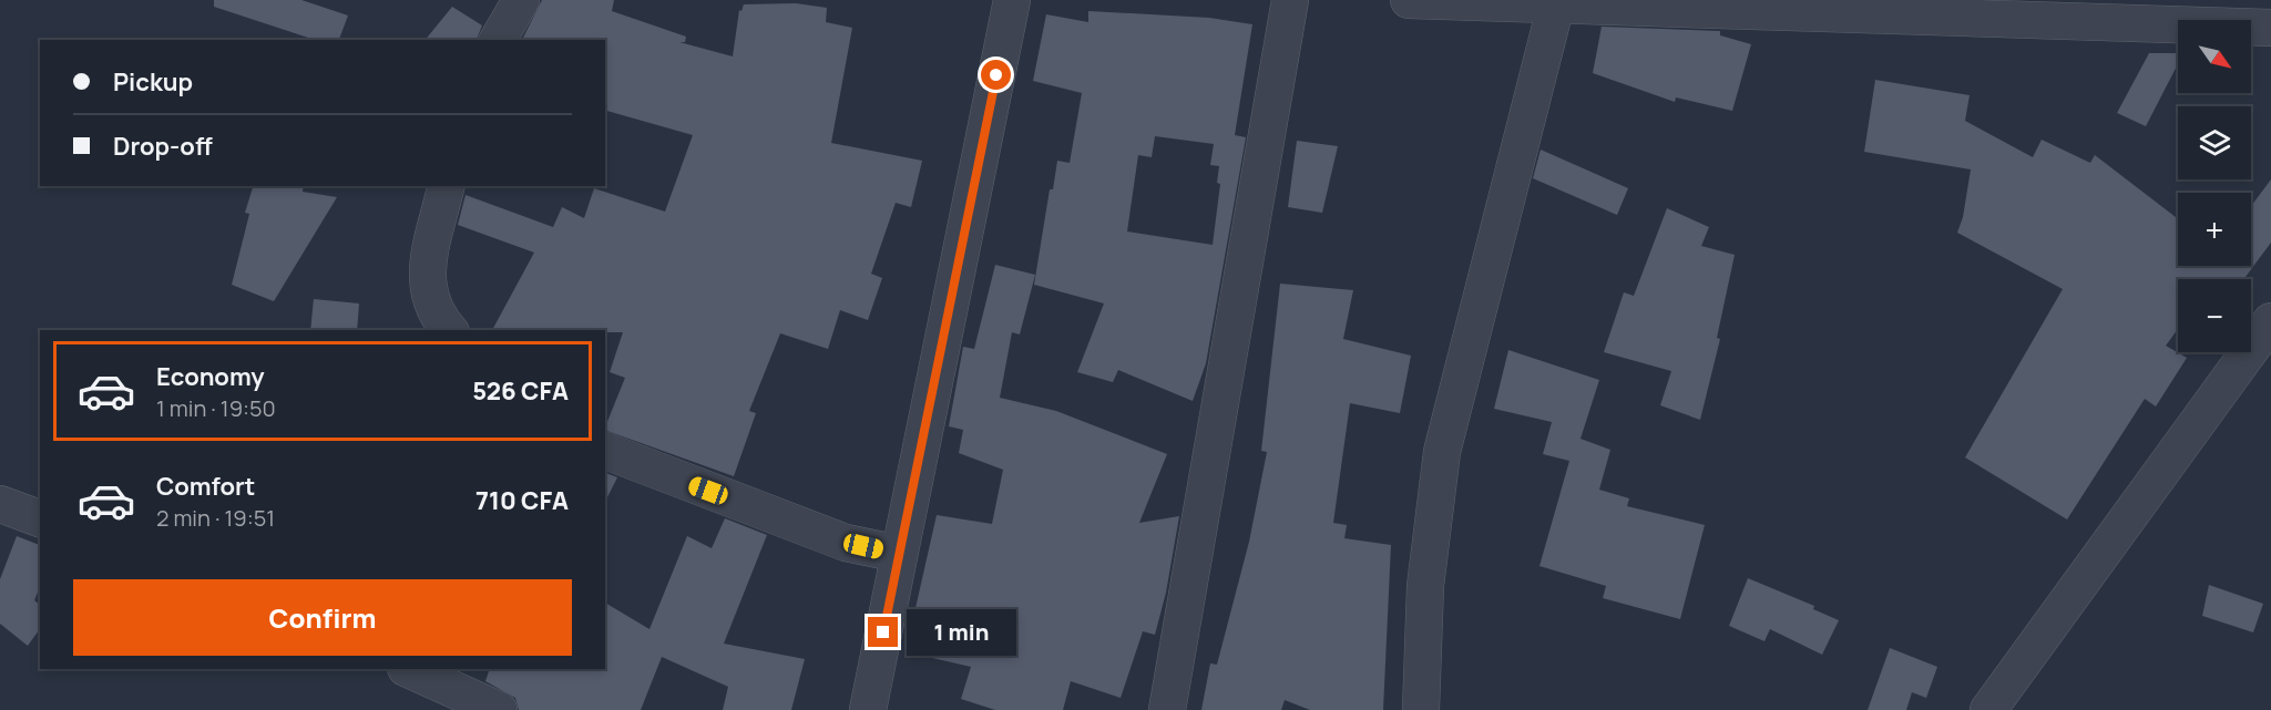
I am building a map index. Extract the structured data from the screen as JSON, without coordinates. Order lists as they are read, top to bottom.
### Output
{
  "north": "bottom right",
  "page": {
    "map_buttons": ["+", "−"],
    "banner": ["Pickup", "Drop-off"],
    "list": [
      {
        "name": "Economy",
        "note": "1 min · 19:50",
        "value": "526 CFA"
      },
      {
        "name": "Comfort",
        "note": "2 min · 19:51",
        "value": "710 CFA"
      }
    ],
    "buttons": "Confirm",
    "bubble": "1 min"
  }
}
